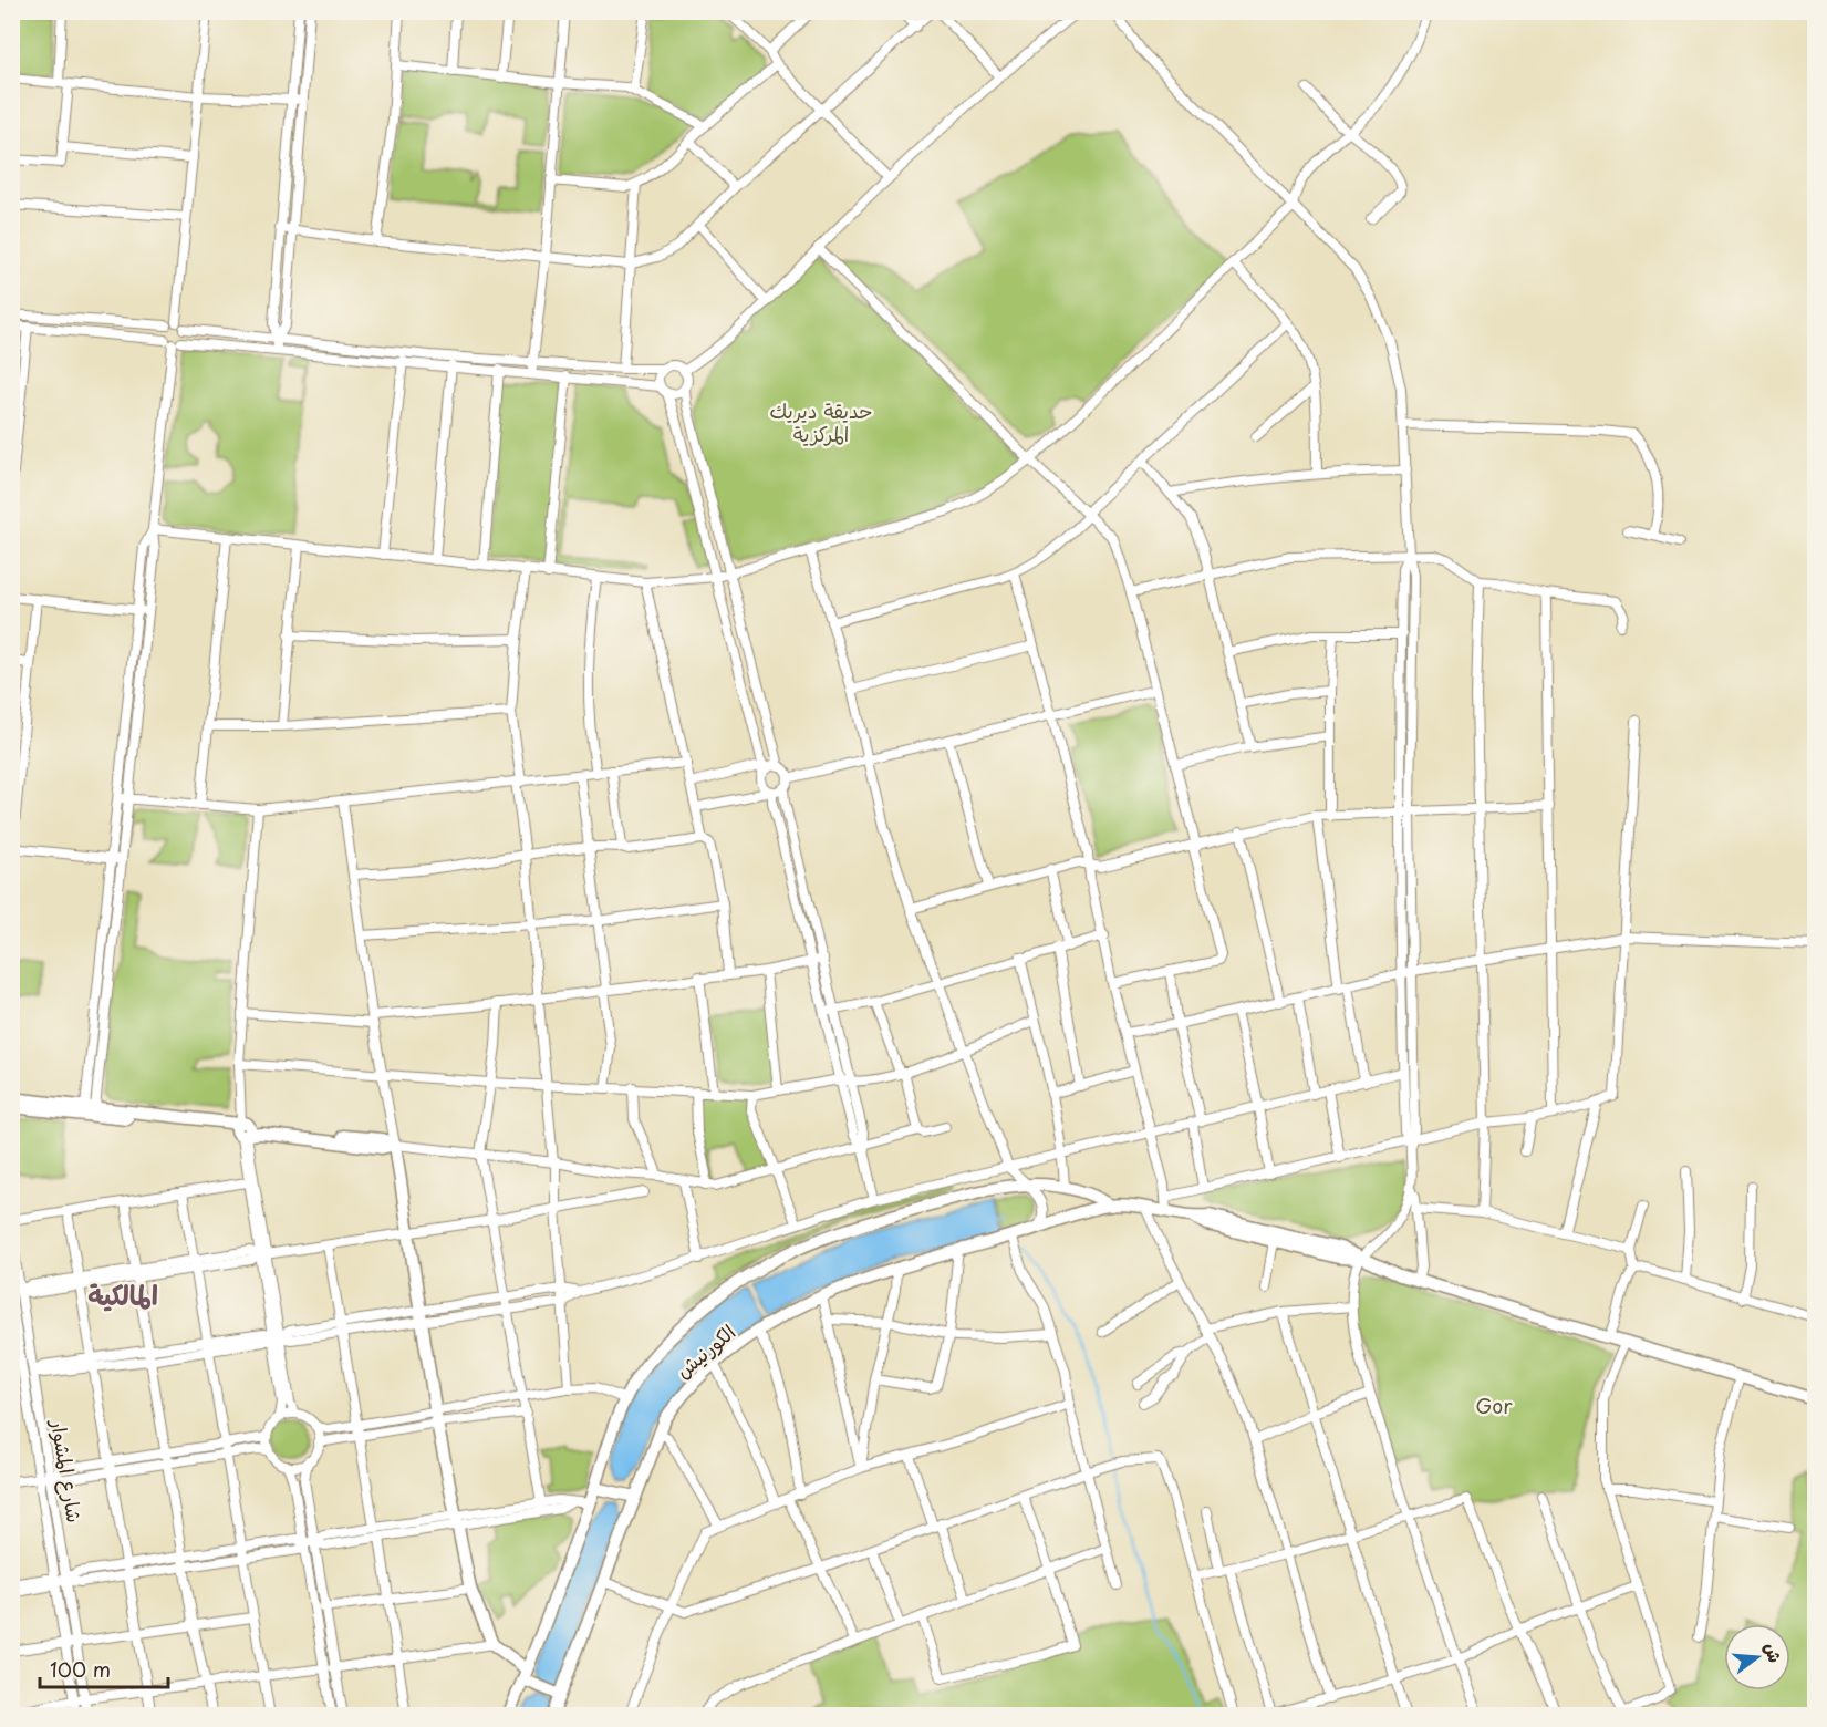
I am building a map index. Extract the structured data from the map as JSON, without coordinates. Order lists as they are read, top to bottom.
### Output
{
  "streets": {
    "main road": ["الكورنيش"],
    "street": ["شارع المشوار"]
  },
  "districts": ["المالكية"],
  "parks": ["حديقة ديريك المركزية", "Gor"],
  "scale_bar": "100 m",
  "north": "right"
}
